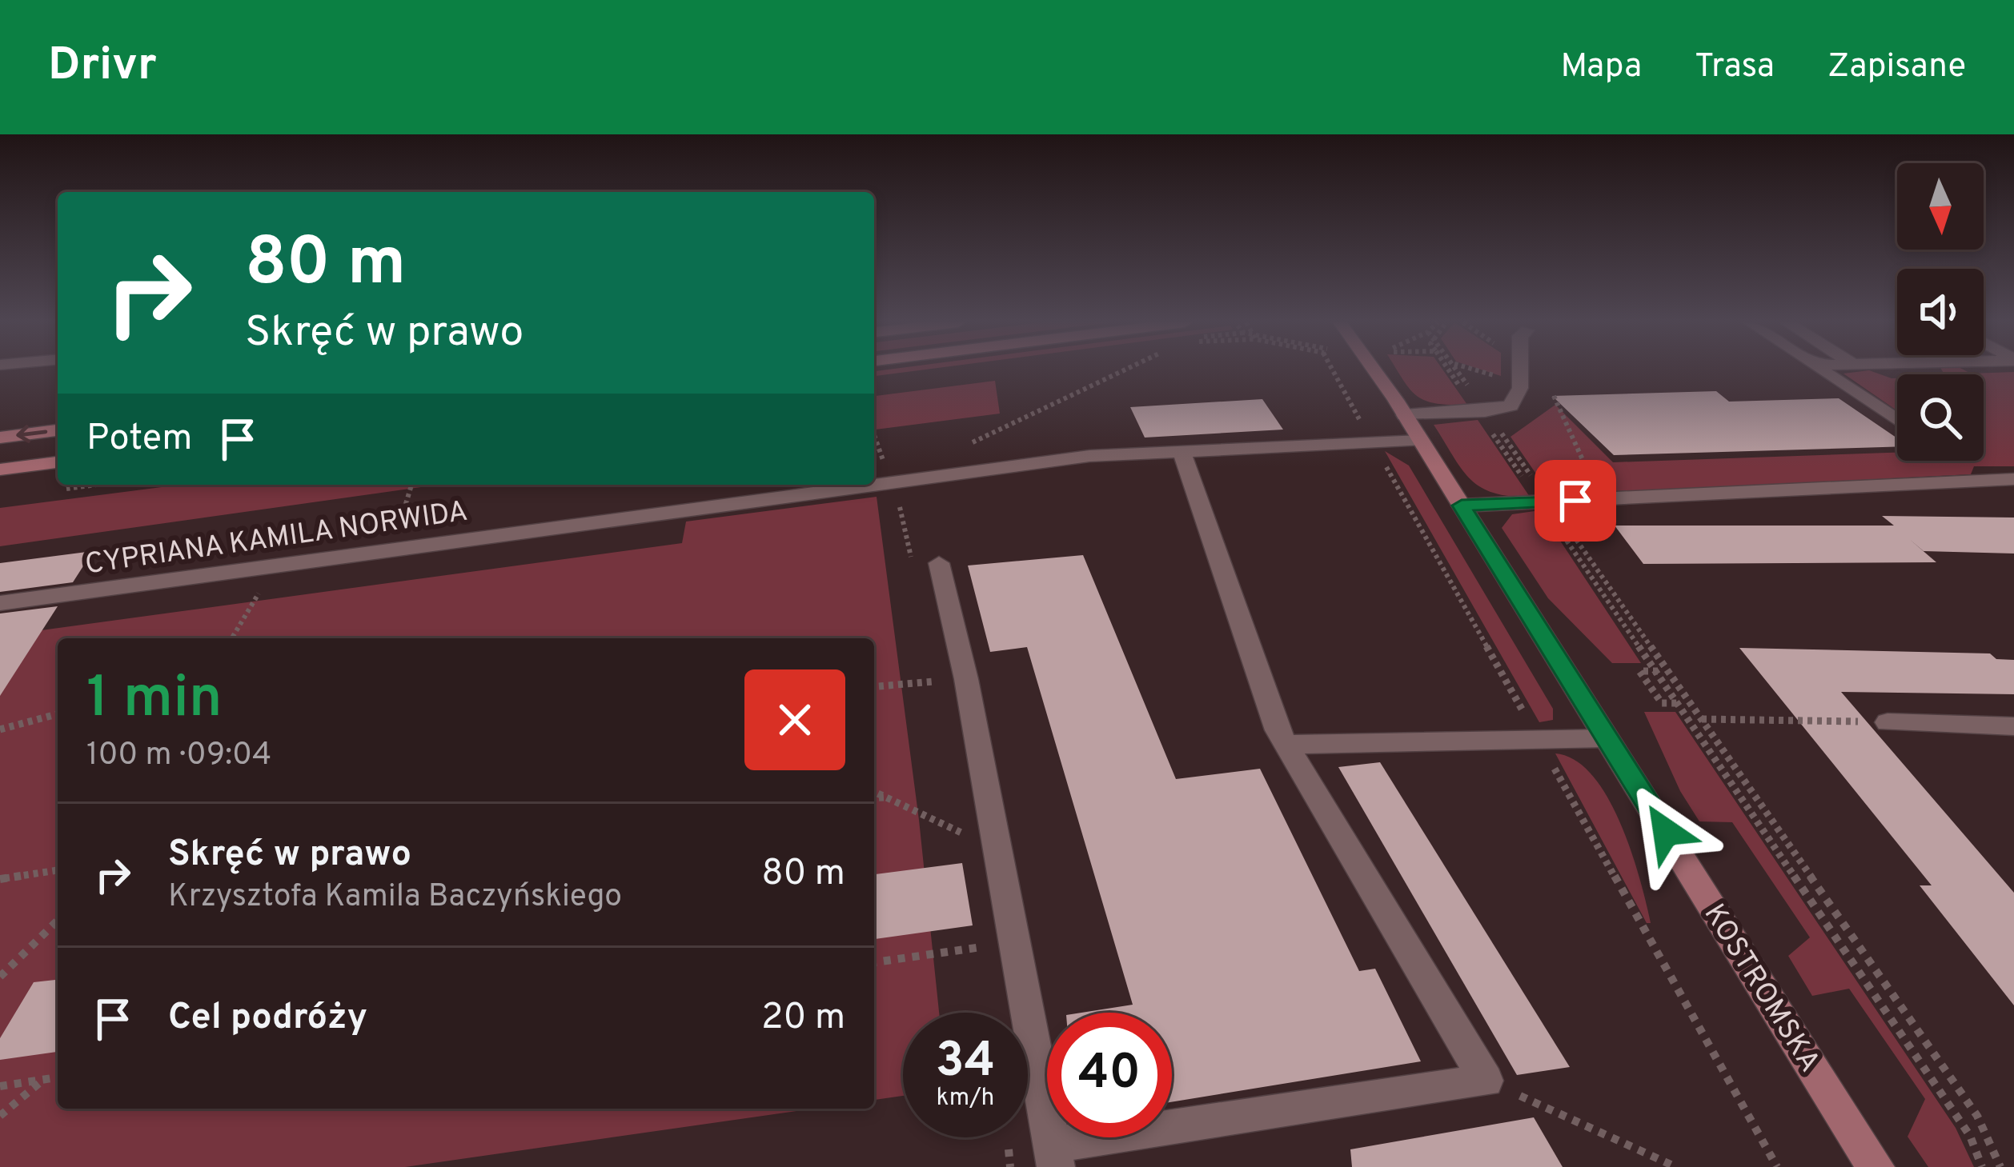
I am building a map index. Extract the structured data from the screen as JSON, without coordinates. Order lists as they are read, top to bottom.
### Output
{
  "streets": {
    "street": ["CYPRIANA KAMILA NORWIDA", "KOSTROMSKA"]
  },
  "crossings": [
    ["CYPRIANA KAMILA NORWIDA", "KOSTROMSKA"]
  ],
  "north": "bottom",
  "page": {
    "header": "Drivr",
    "nav": ["Mapa", "Trasa", "Zapisane"],
    "turn": ["80 m", "Skręć w prawo"],
    "then": "Potem",
    "heading": ["1 min", "100 m · 09:04"],
    "list": [
      {
        "name": "Skręć w prawo",
        "note": "Krzysztofa Kamila Baczyńskiego",
        "value": "80 m"
      },
      {
        "name": "Cel podróży",
        "value": "20 m"
      }
    ],
    "speed": "34 km/h",
    "limit": "40"
  }
}
